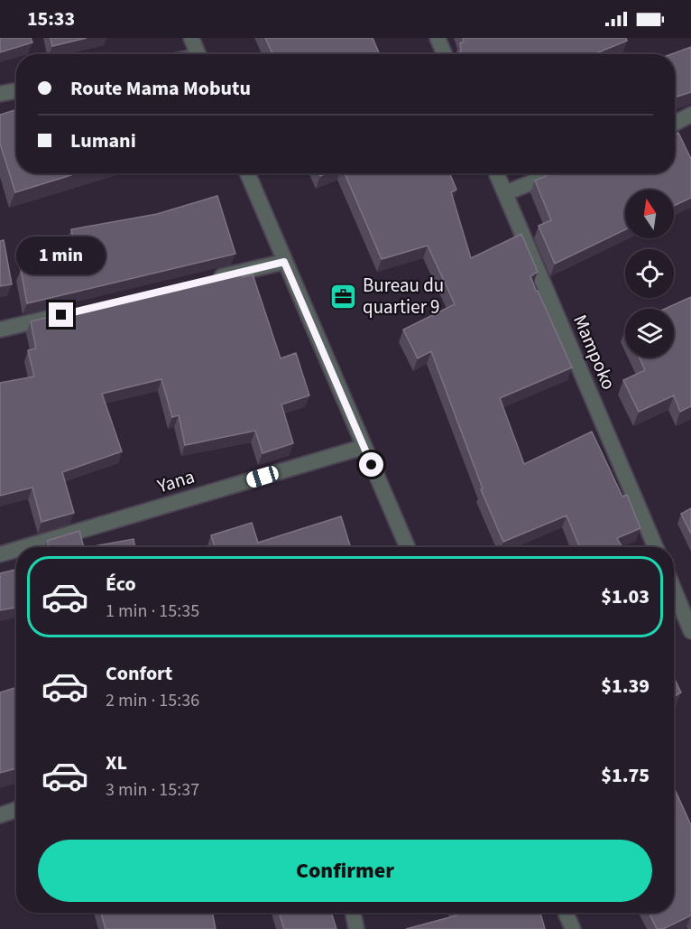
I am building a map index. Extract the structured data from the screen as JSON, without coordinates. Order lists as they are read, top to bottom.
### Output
{
  "streets": {
    "street": ["Mampoko", "Yana"]
  },
  "places": {
    "office": ["Bureau du quartier 9"]
  },
  "north": "top",
  "page": {
    "status": "15:33",
    "banner": ["Route Mama Mobutu", "Lumani"],
    "bubble": "1 min",
    "list": [
      {
        "name": "Éco",
        "note": "1 min · 15:35",
        "value": "$1.03"
      },
      {
        "name": "Confort",
        "note": "2 min · 15:36",
        "value": "$1.39"
      },
      {
        "name": "XL",
        "note": "3 min · 15:37",
        "value": "$1.75"
      }
    ],
    "buttons": "Confirmer"
  }
}
